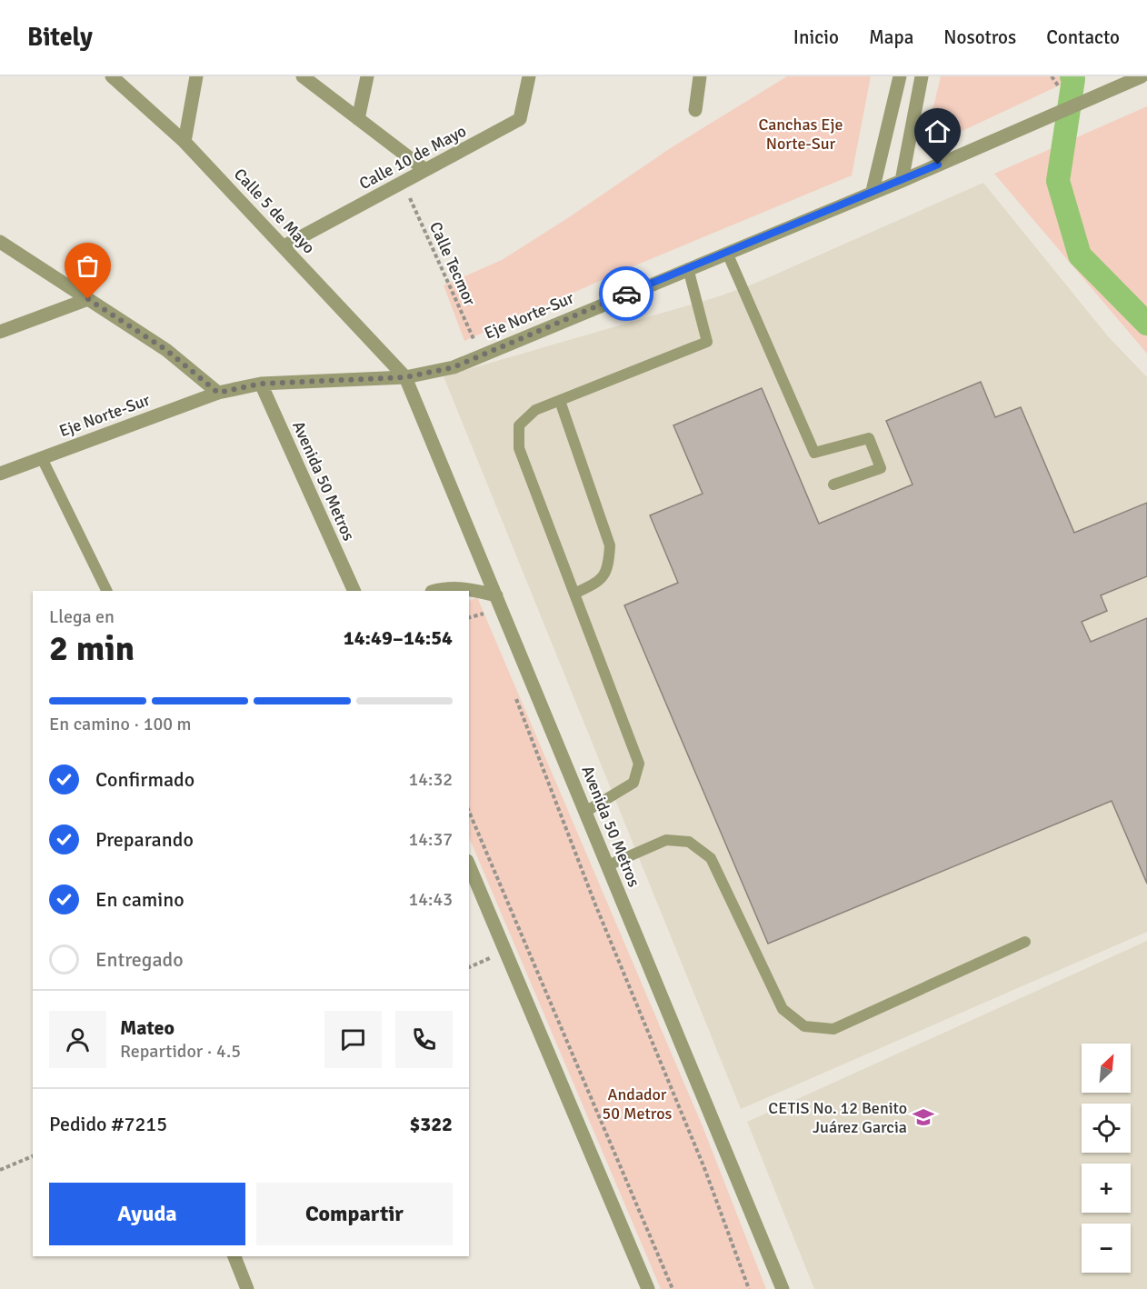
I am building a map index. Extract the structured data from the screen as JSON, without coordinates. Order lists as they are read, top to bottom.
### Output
{
  "streets": {
    "street": [
      "Calle 10 de Mayo",
      "Calle 5 de Mayo",
      "Eje Norte-Sur",
      "Avenida 50 Metros"
    ],
    "path": ["Calle Tecmor"]
  },
  "crossings": [
    ["Calle 10 de Mayo", "Calle 5 de Mayo"],
    ["Calle 10 de Mayo", "Calle Tecmor"],
    ["Calle 5 de Mayo", "Eje Norte-Sur"],
    ["Calle 5 de Mayo", "Avenida 50 Metros"],
    ["Calle Tecmor", "Eje Norte-Sur"],
    ["Eje Norte-Sur", "Avenida 50 Metros"]
  ],
  "parks": ["Canchas Eje Norte-Sur", "Andador 50 Metros"],
  "places": {
    "school or university": ["CETIS No. 12 Benito Juárez Garcia"]
  },
  "north": "top right",
  "page": {
    "header": "Bitely",
    "nav": [
      "Inicio",
      "Mapa",
      "Nosotros",
      "Contacto"
    ],
    "heading": ["2 min", "Llega en", "14:49–14:54"],
    "panel": [
      "Mateo",
      "Repartidor · 4.5",
      "Pedido #7215",
      "$322"
    ],
    "bar": "En camino · 100 m",
    "list": [
      ["Confirmado", "14:32"],
      ["Preparando", "14:37"],
      ["En camino", "14:43"],
      "Entregado"
    ],
    "map_buttons": ["+", "−"],
    "buttons": ["Ayuda", "Compartir"]
  }
}
